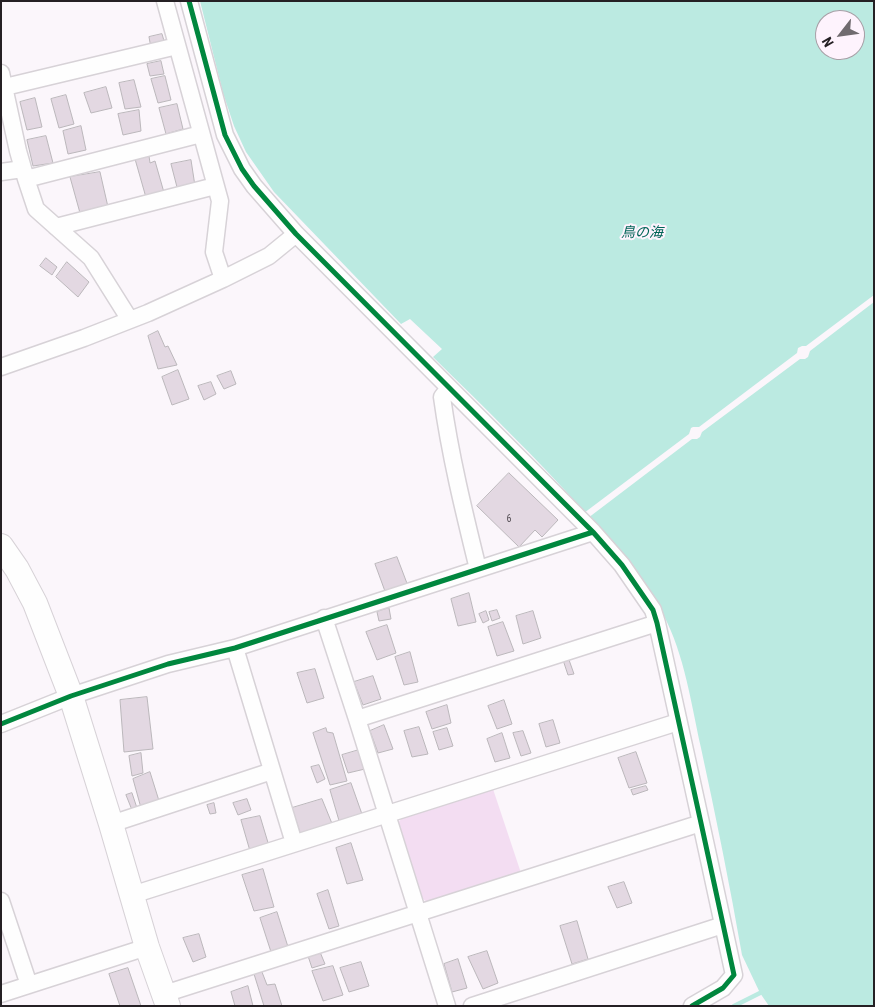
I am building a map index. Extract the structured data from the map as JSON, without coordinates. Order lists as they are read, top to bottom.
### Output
{
  "water": ["鳥の海"],
  "house_numbers": ["6"],
  "north": "bottom left"
}
